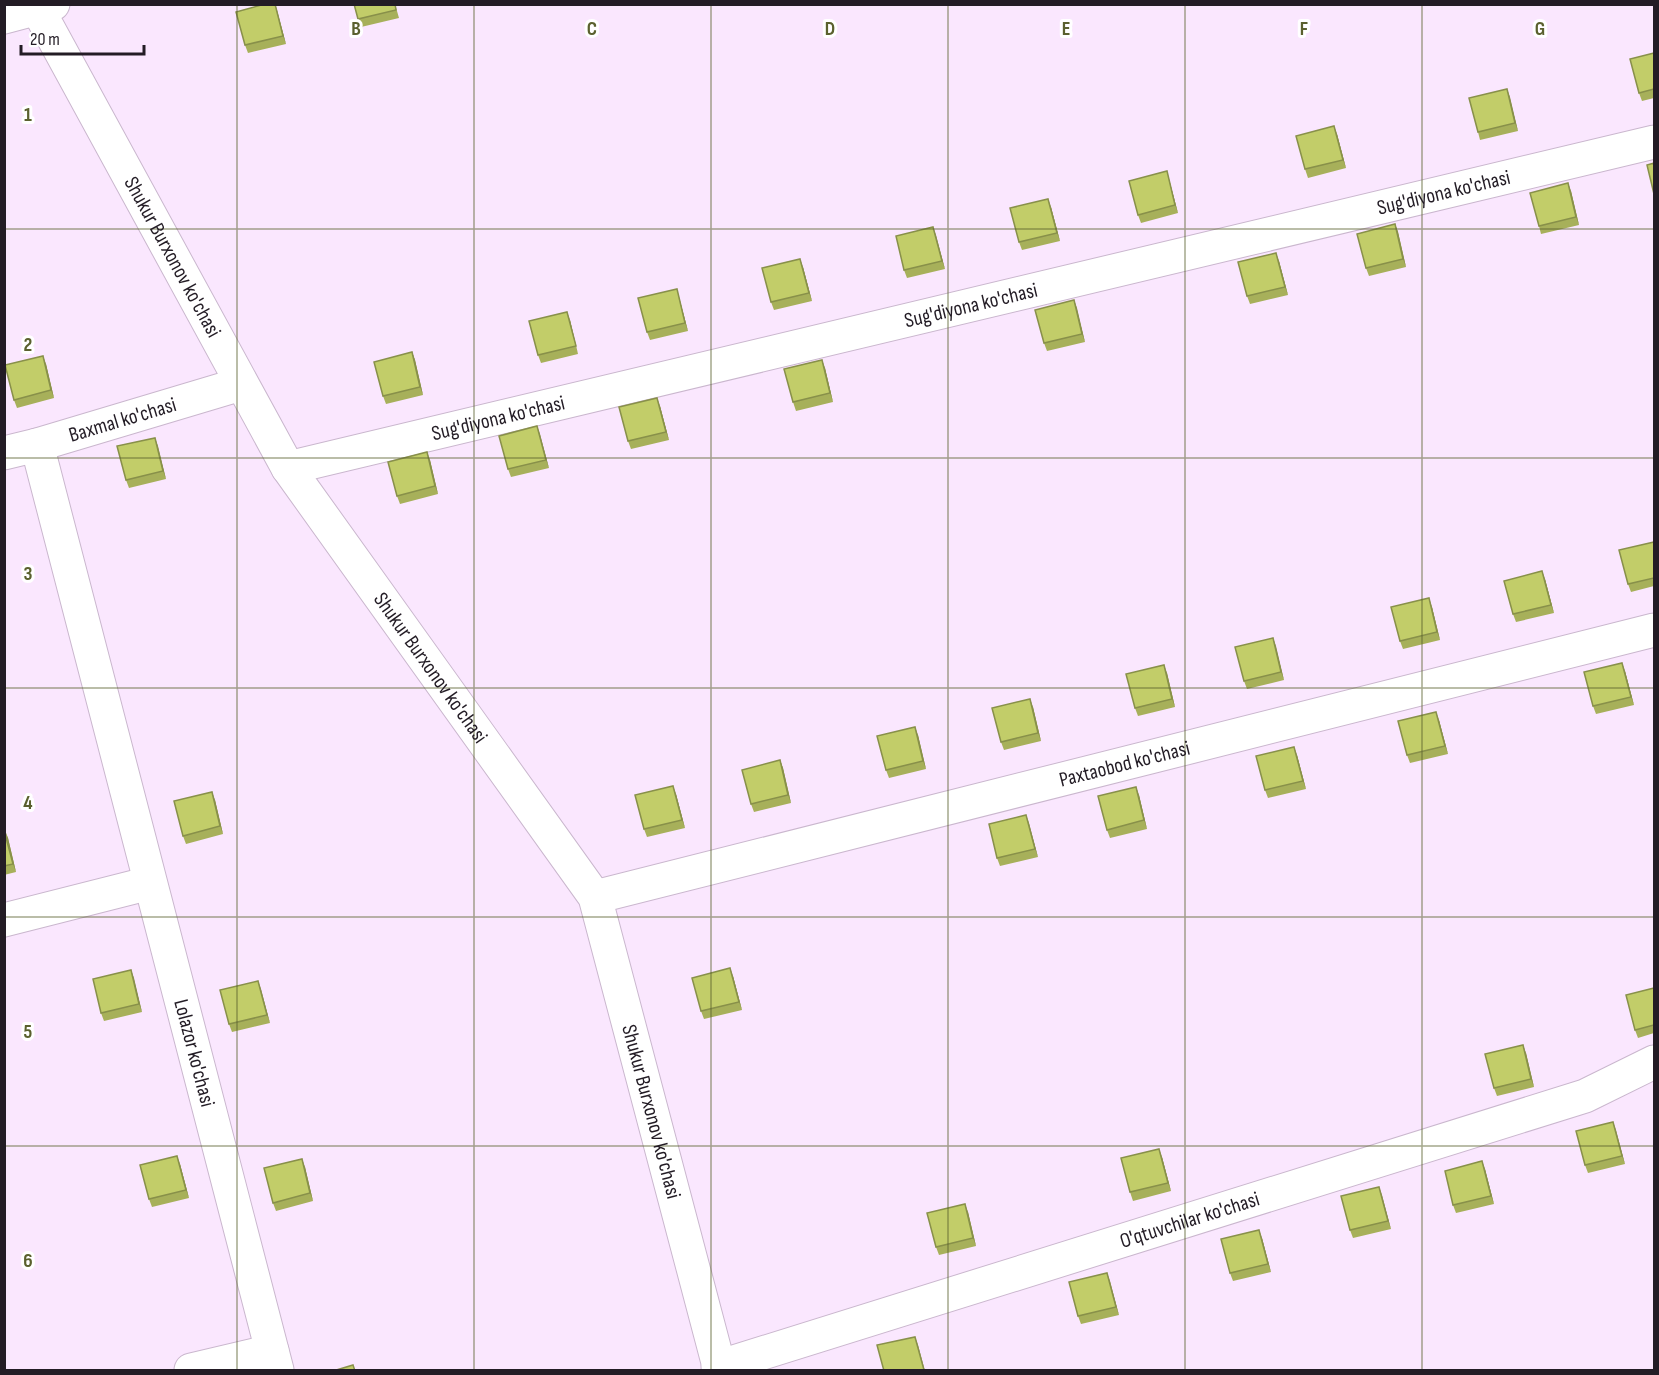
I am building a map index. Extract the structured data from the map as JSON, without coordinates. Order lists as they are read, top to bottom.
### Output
{
  "streets": {
    "street": [
      "Sug'diyona ko'chasi",
      "Shukur Burxonov ko'chasi",
      "Baxmal ko'chasi",
      "Paxtaobod ko'chasi",
      "Lolazor ko'chasi",
      "O'qtuvchilar ko'chasi"
    ]
  },
  "crossings": [
    ["Sug'diyona ko'chasi", "Shukur Burxonov ko'chasi"],
    ["Shukur Burxonov ko'chasi", "Baxmal ko'chasi"],
    ["Shukur Burxonov ko'chasi", "Paxtaobod ko'chasi"],
    ["Shukur Burxonov ko'chasi", "O'qtuvchilar ko'chasi"],
    ["Baxmal ko'chasi", "Lolazor ko'chasi"]
  ],
  "scale_bar": "20 m",
  "grid": {
    "columns": [
      "B",
      "C",
      "D",
      "E",
      "F",
      "G"
    ],
    "rows": [
      "1",
      "2",
      "3",
      "4",
      "5",
      "6"
    ]
  }
}
